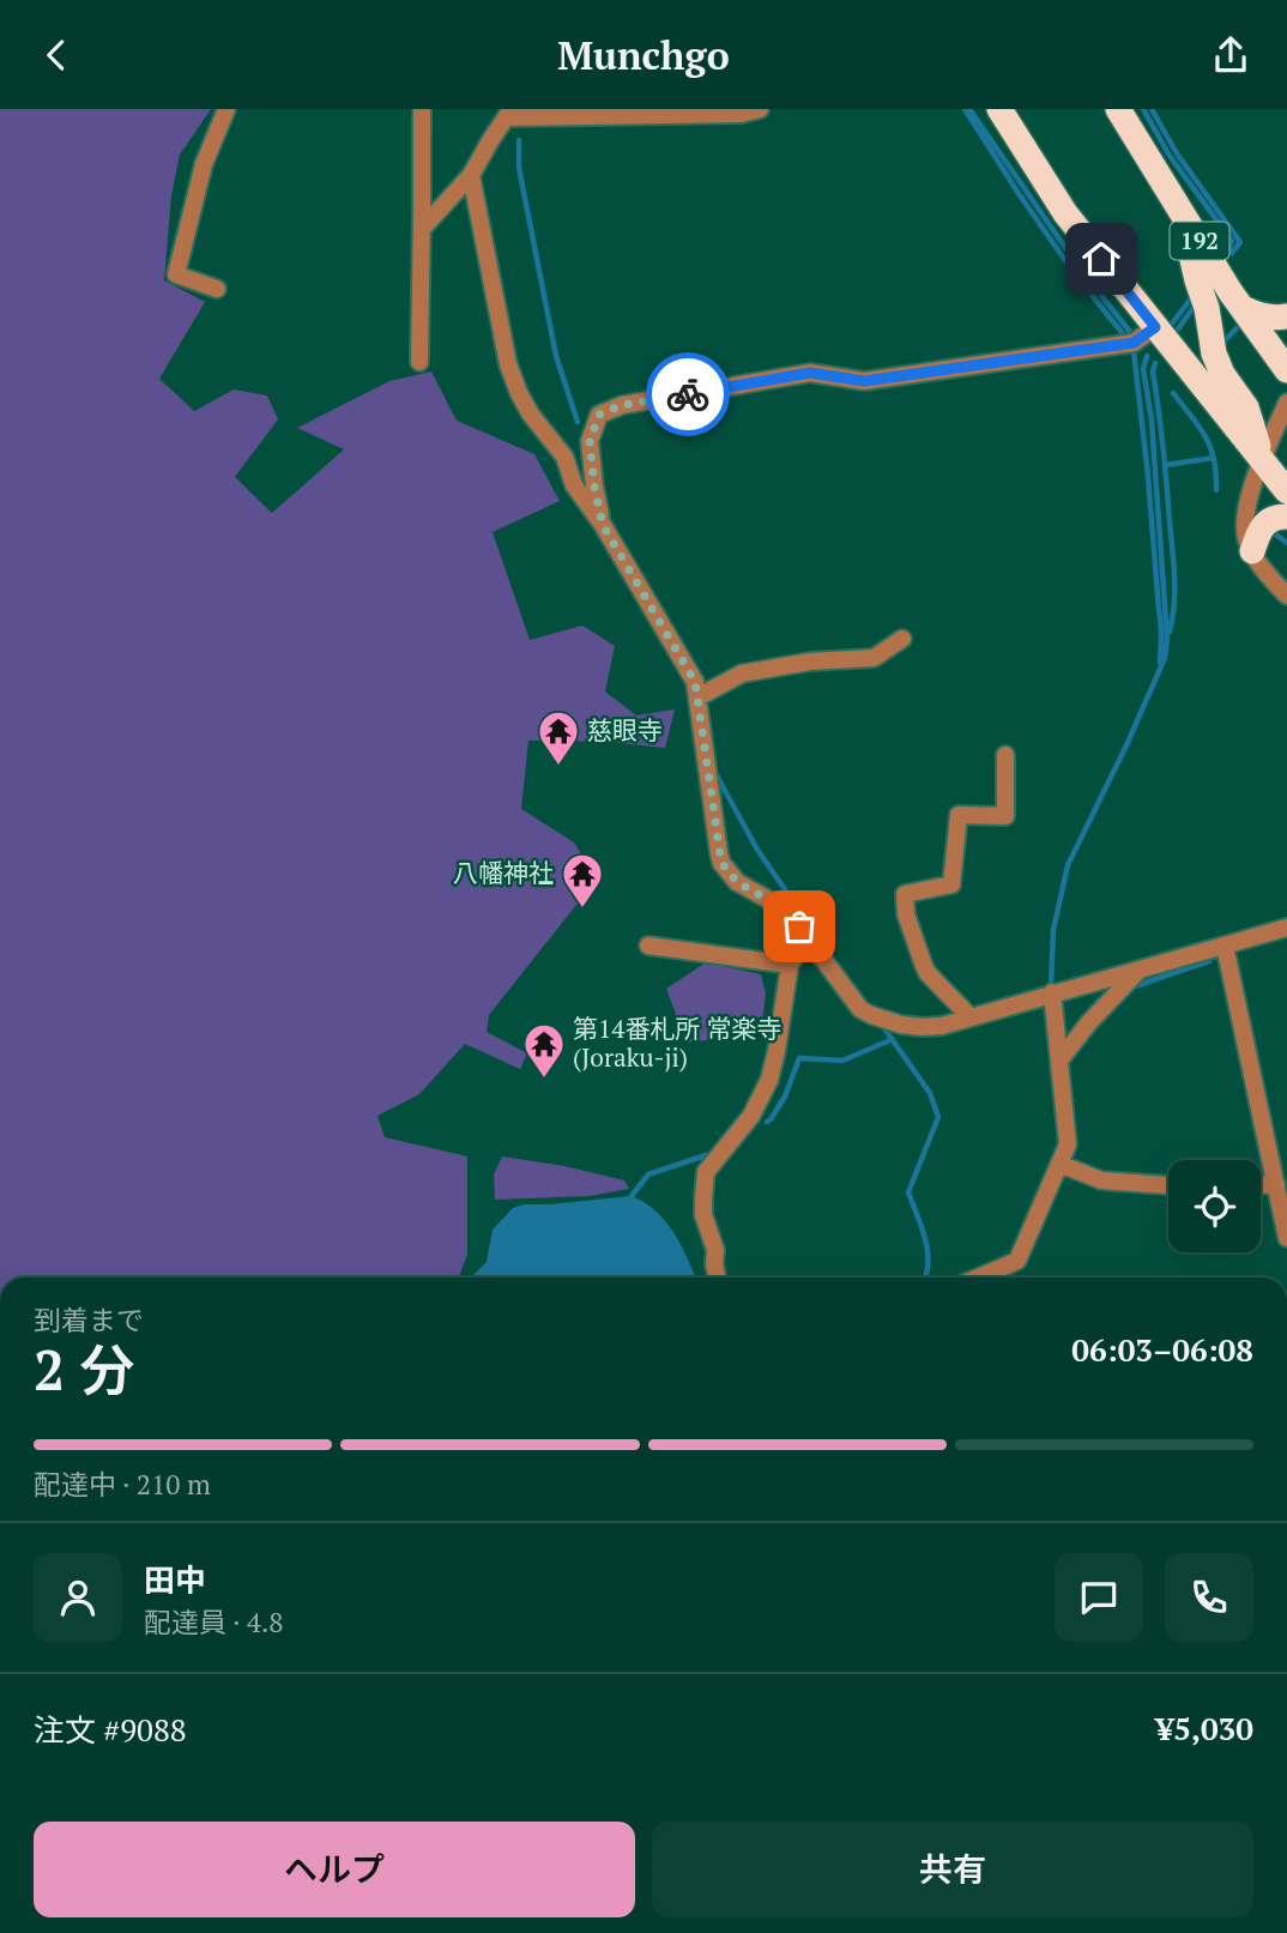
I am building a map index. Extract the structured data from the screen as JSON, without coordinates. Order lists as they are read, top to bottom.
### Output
{
  "streets": {
    "highway": ["192"]
  },
  "places": {
    "temple": ["慈眼寺", "八幡神社", "第14番札所 常楽寺 (Joraku-ji)"]
  },
  "page": {
    "header": "Munchgo",
    "heading": ["2 分", "到着まで", "06:03–06:08"],
    "panel": [
      "田中",
      "配達員 · 4.8",
      "注文 #9088",
      "¥5,030"
    ],
    "bar": "配達中 · 210 m",
    "buttons": ["ヘルプ", "共有"]
  }
}
